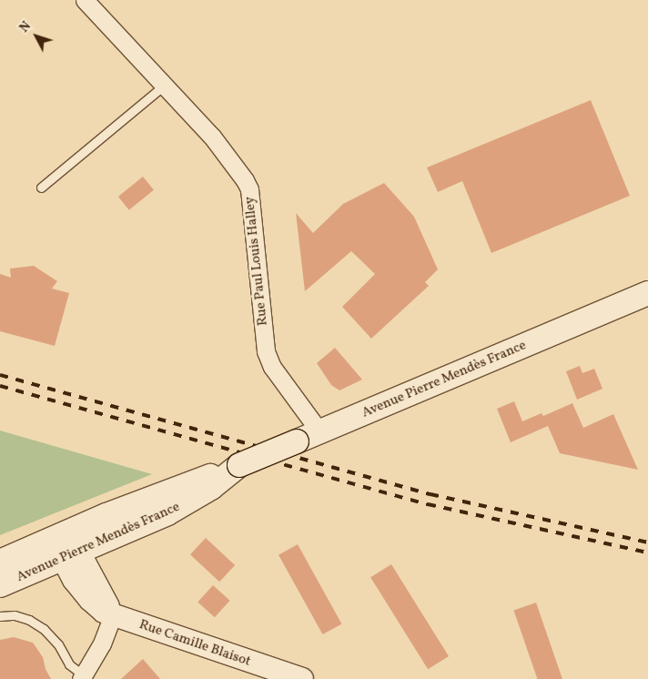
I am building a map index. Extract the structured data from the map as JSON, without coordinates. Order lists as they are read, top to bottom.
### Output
{
  "streets": {
    "main road": ["Avenue Pierre Mendès France"],
    "street": ["Rue Paul Louis Halley", "Rue Camille Blaisot"]
  },
  "crossings": [
    ["Rue Paul Louis Halley", "Avenue Pierre Mendès France"],
    ["Avenue Pierre Mendès France", "Rue Camille Blaisot"]
  ],
  "north": "top left"
}
